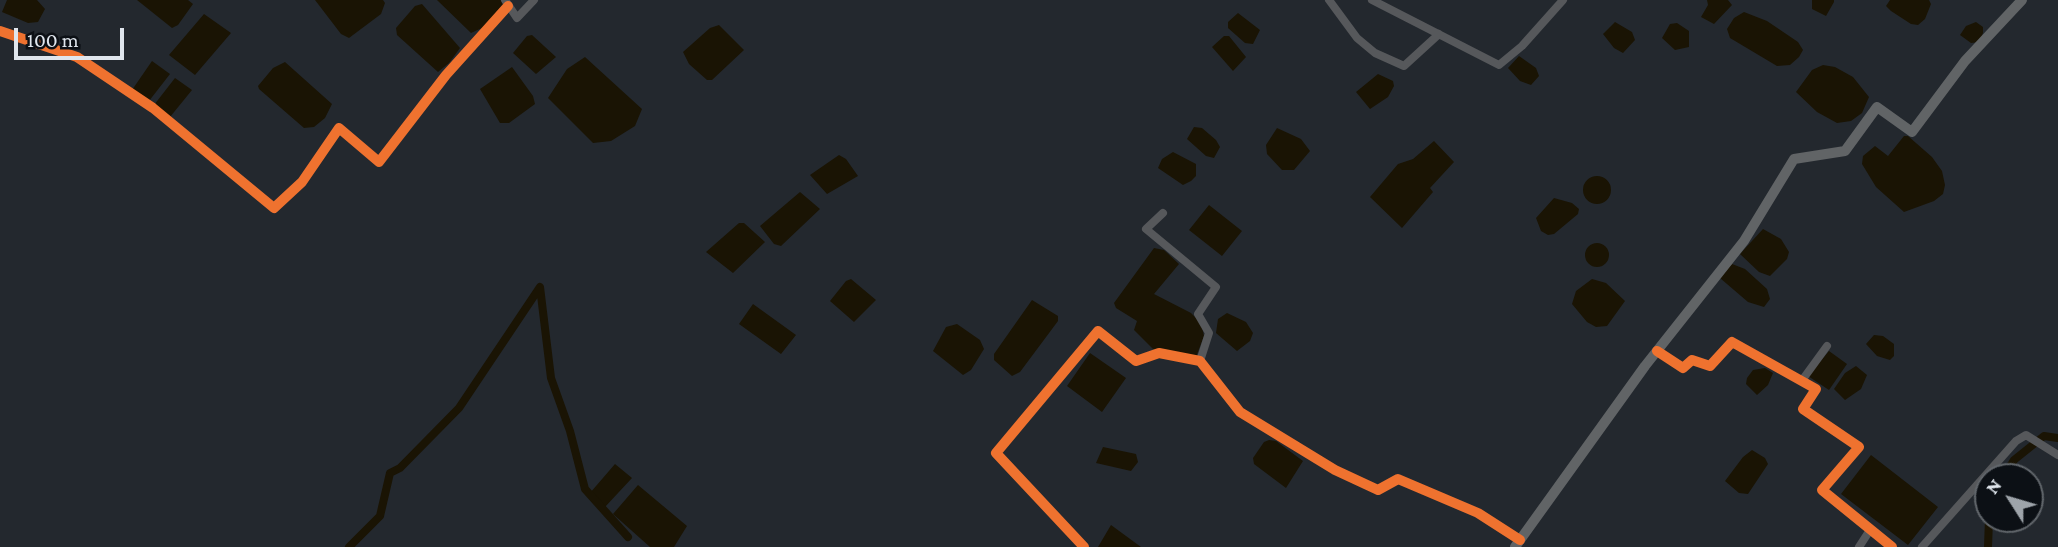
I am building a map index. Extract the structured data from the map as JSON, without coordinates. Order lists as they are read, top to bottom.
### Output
{
  "scale_bar": "100 m",
  "north": "top left"
}
